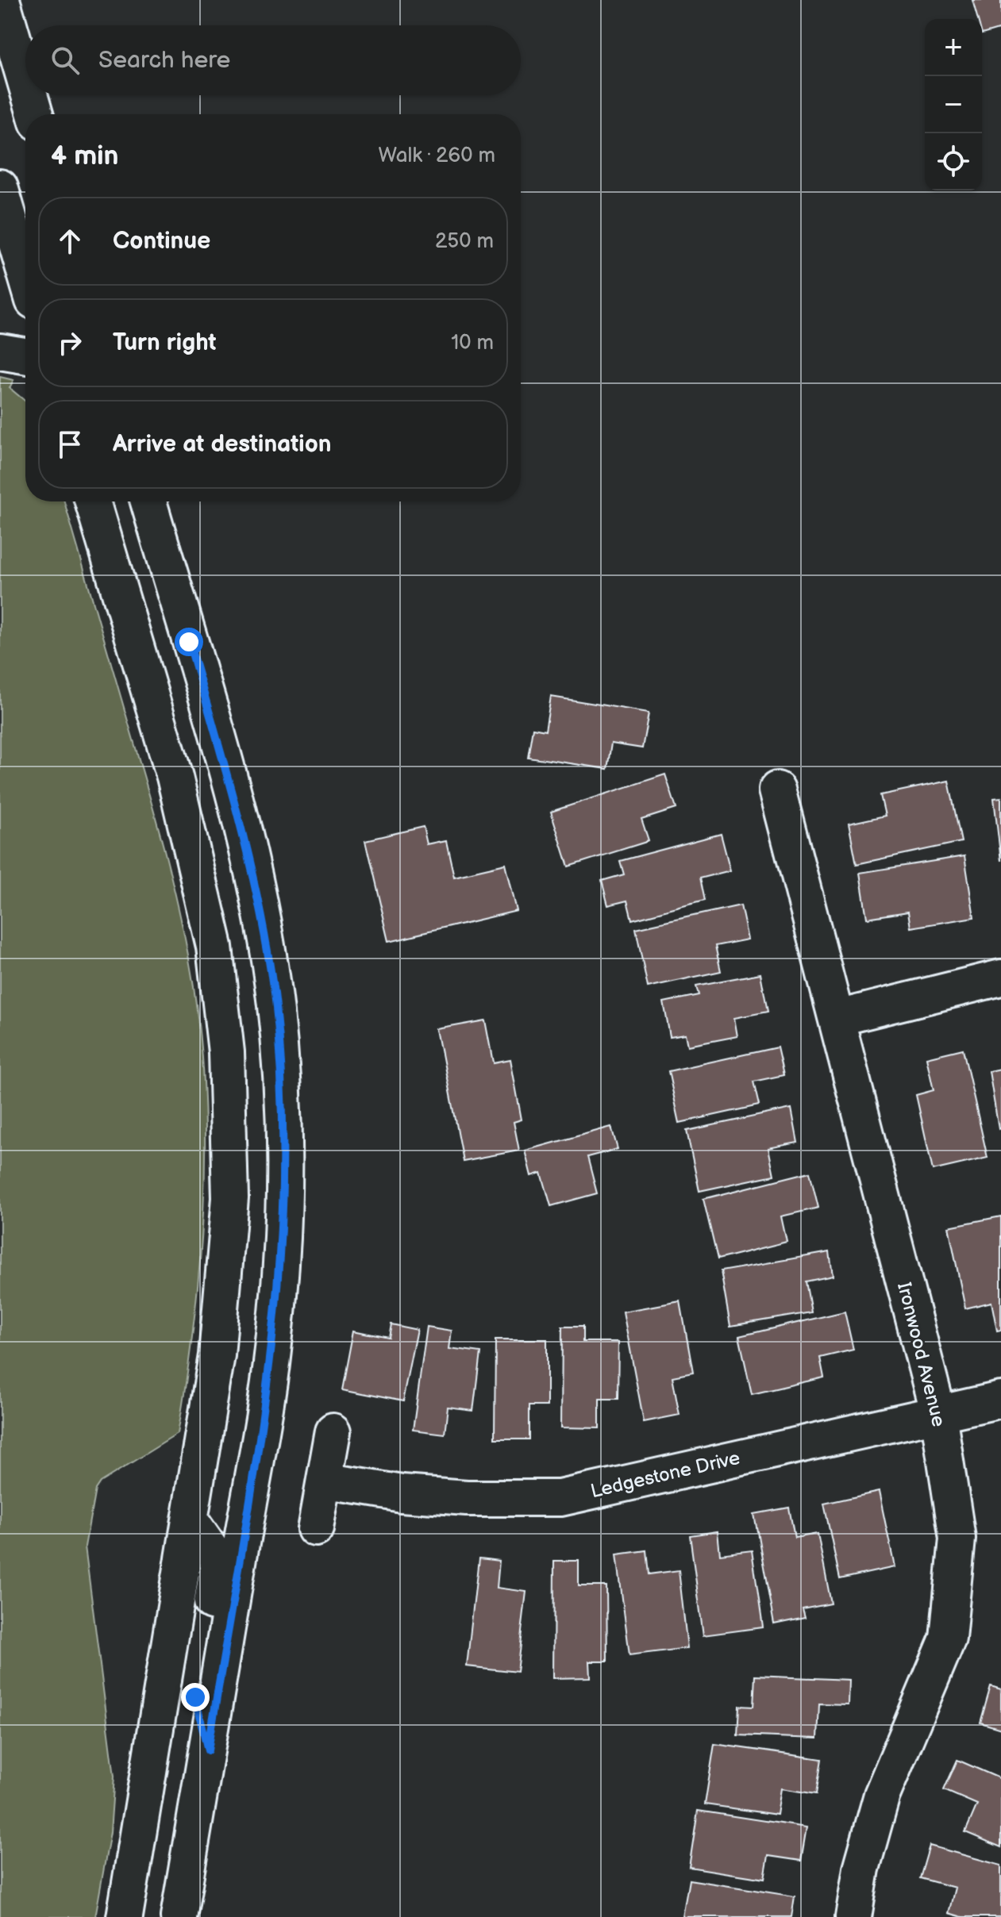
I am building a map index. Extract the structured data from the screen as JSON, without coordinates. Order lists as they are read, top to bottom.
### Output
{
  "streets": {
    "main road": ["Ironwood Avenue", "Ledgestone Drive"]
  },
  "crossings": [
    ["Ironwood Avenue", "Ledgestone Drive"]
  ],
  "page": {
    "map_buttons": ["+", "−"],
    "search": "Search here",
    "heading": ["4 min", "Walk · 260 m"],
    "list": [
      ["Continue", "250 m"],
      ["Turn right", "10 m"],
      "Arrive at destination"
    ]
  }
}
